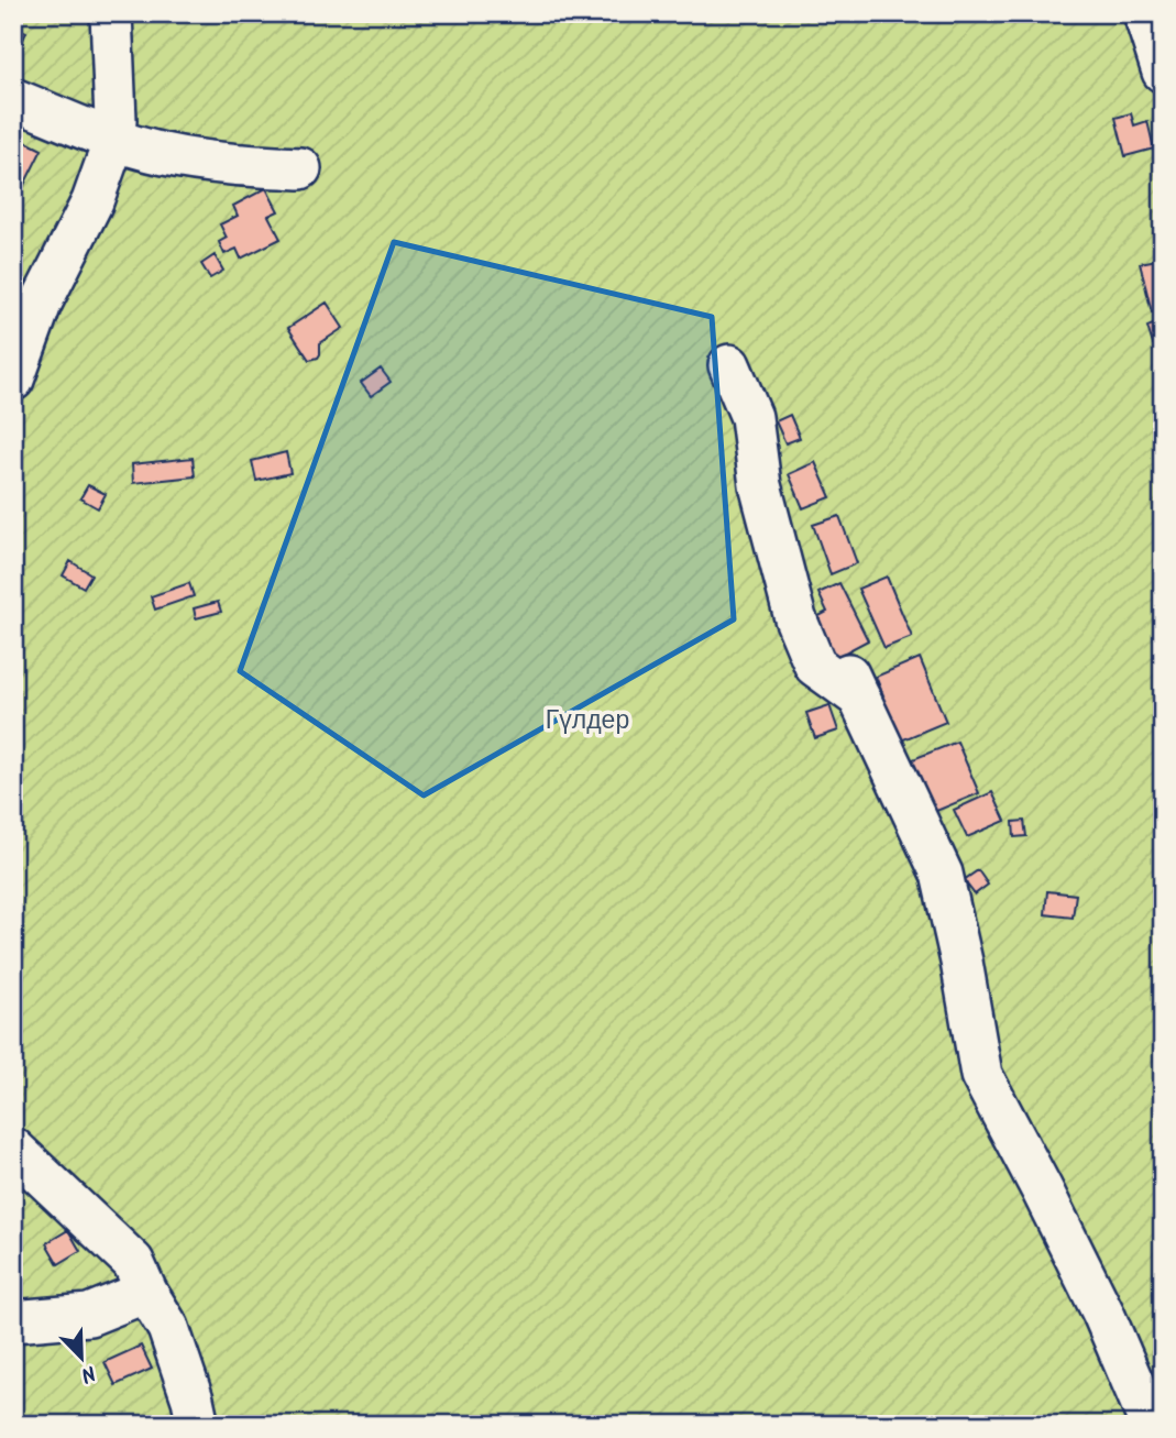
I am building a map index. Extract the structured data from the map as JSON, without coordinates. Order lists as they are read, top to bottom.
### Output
{
  "parks": ["Гүлдер"],
  "north": "bottom right"
}
